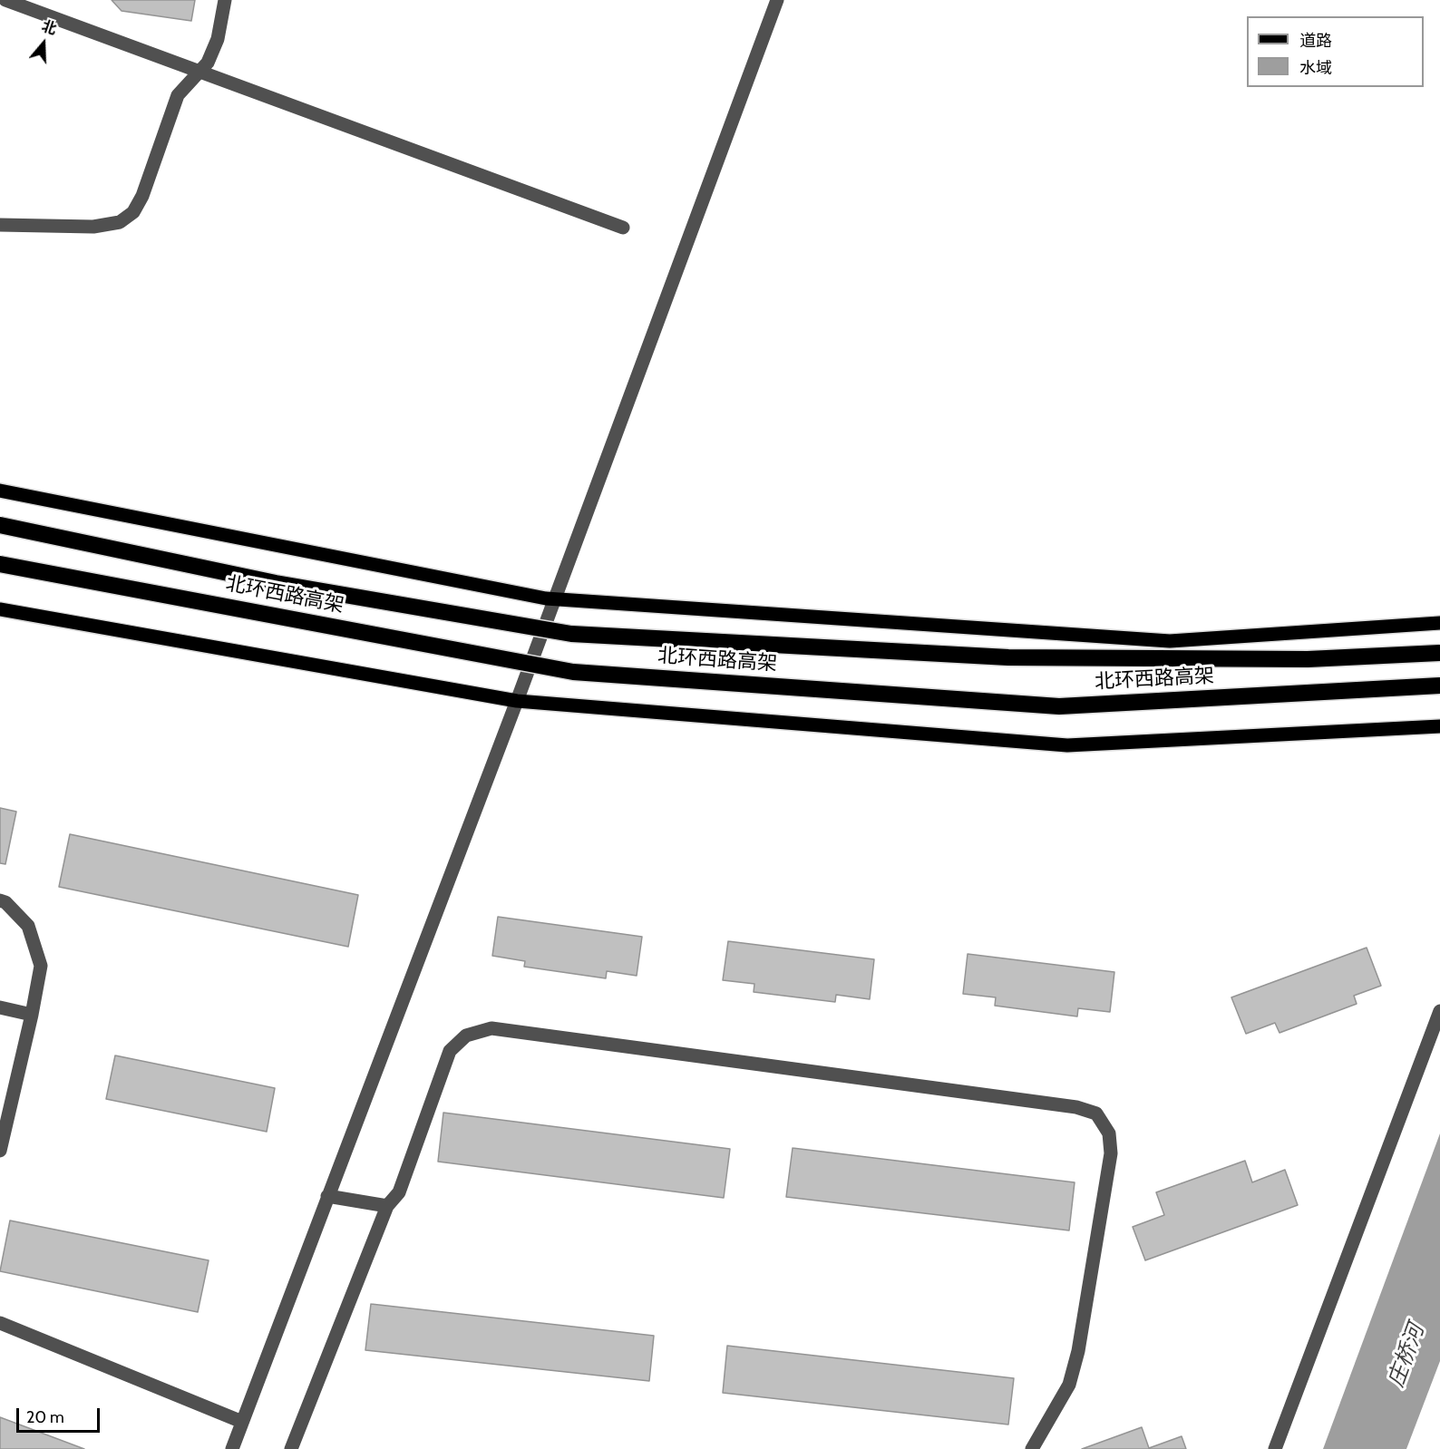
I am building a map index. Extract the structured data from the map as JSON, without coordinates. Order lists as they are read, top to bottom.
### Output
{
  "streets": {
    "highway": ["北环西路高架"]
  },
  "water": ["庄桥河"],
  "legend": ["道路", "水域"],
  "scale_bar": "20 m",
  "north": "top"
}
